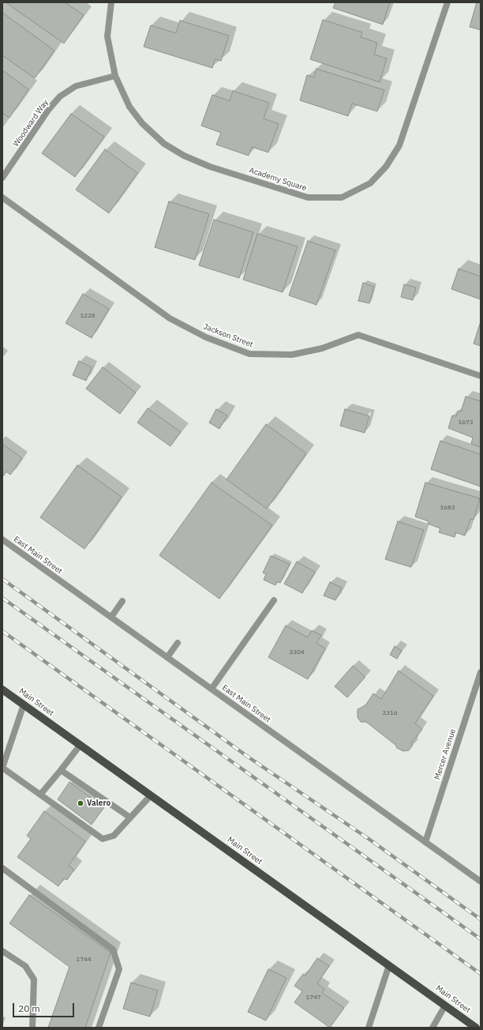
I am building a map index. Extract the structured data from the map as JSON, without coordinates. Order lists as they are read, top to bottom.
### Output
{
  "streets": {
    "main road": ["Main Street"],
    "street": [
      "Woodward Way",
      "Academy Square",
      "Jackson Street",
      "East Main Street",
      "Mercer Avenue"
    ]
  },
  "crossings": [
    ["Woodward Way", "Academy Square"],
    ["East Main Street", "Mercer Avenue"]
  ],
  "places": ["Valero"],
  "house_numbers": [
    "1228",
    "1673",
    "1683",
    "3304",
    "3316",
    "1744",
    "1747"
  ],
  "scale_bar": "20 m"
}
